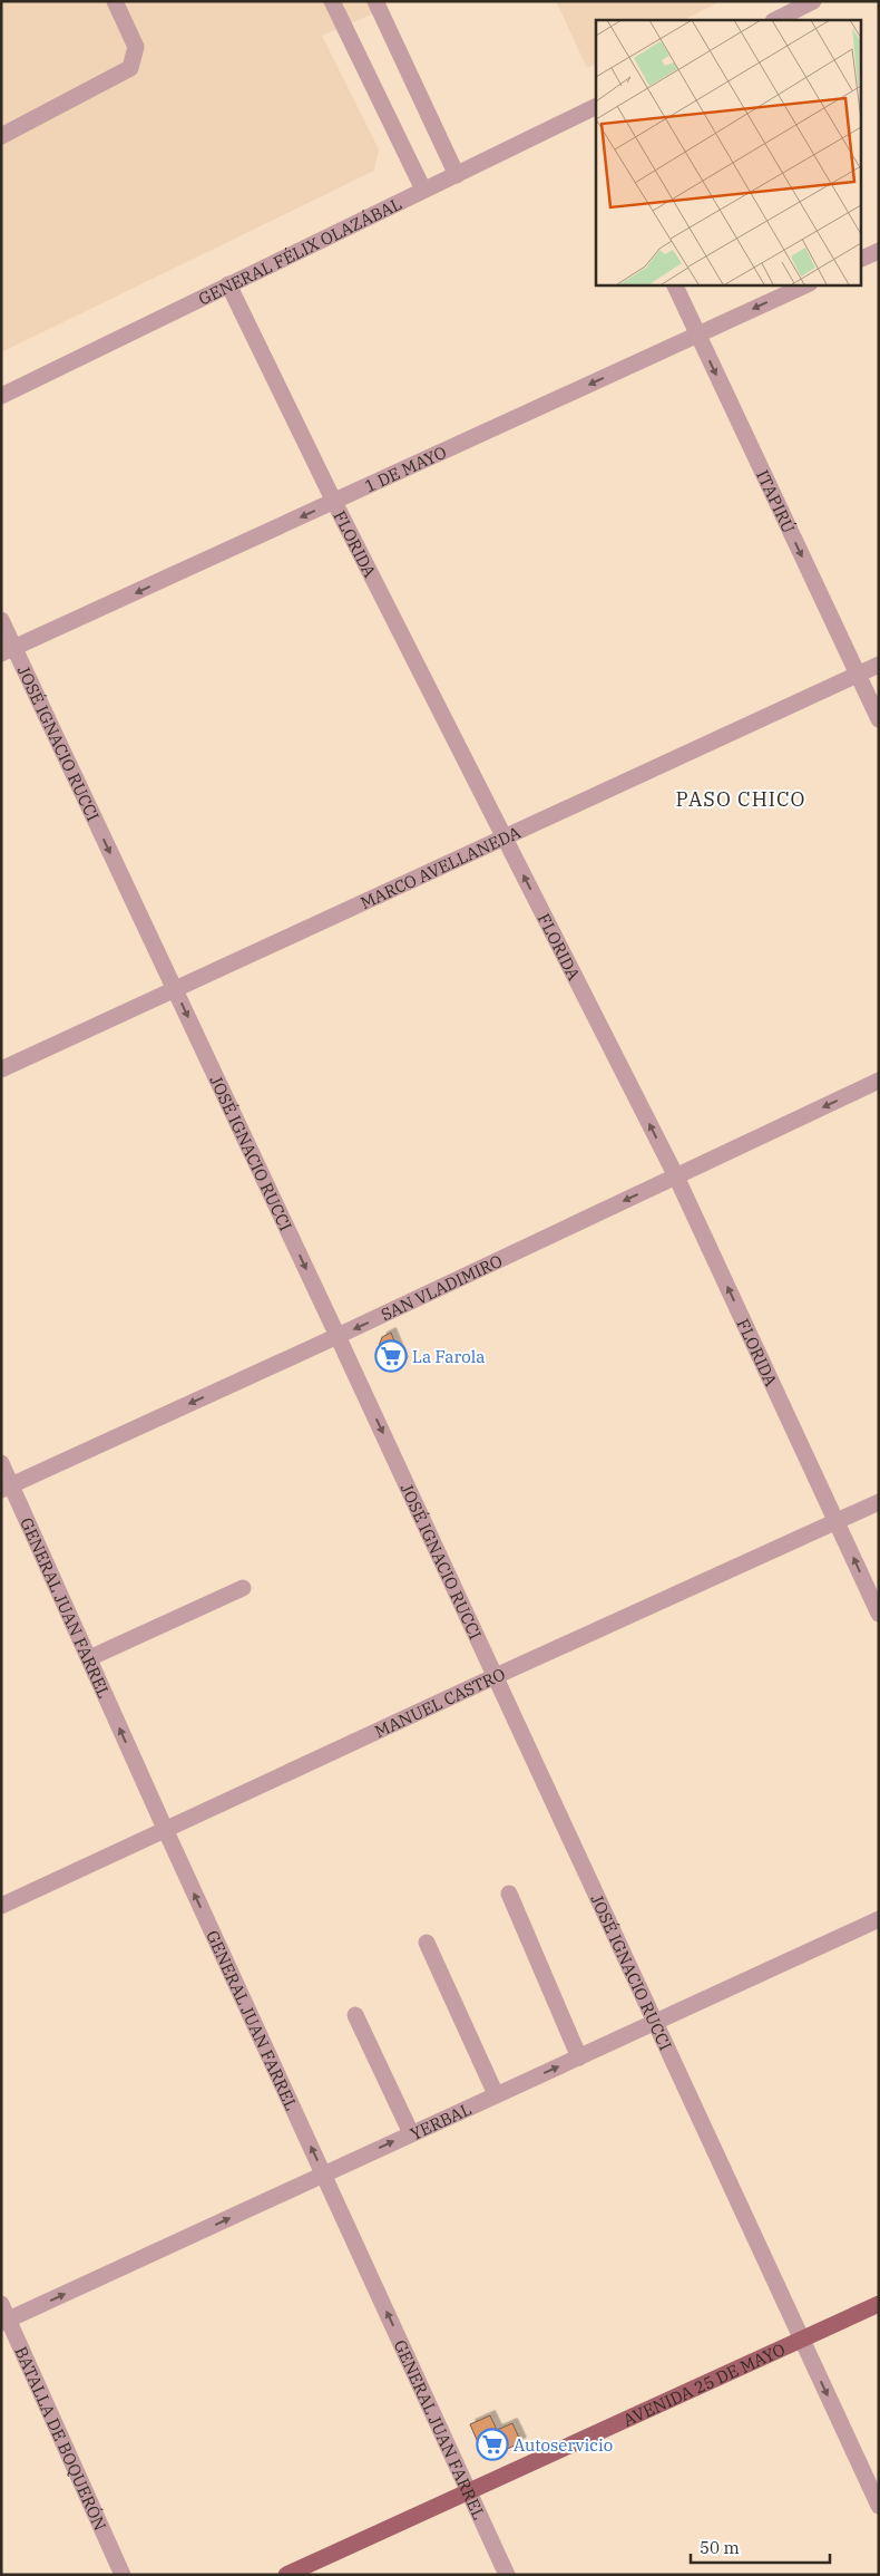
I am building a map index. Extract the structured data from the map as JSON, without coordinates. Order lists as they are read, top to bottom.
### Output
{
  "streets": {
    "main road": ["AVENIDA 25 DE MAYO"],
    "street": [
      "GENERAL FÉLIX OLAZÁBAL",
      "1 DE MAYO",
      "ITAPIRÚ",
      "FLORIDA",
      "JOSÉ IGNACIO RUCCI",
      "MARCO AVELLANEDA",
      "SAN VLADIMIRO",
      "GENERAL JUAN FARREL",
      "MANUEL CASTRO",
      "YERBAL",
      "BATALLA DE BOQUERÓN"
    ]
  },
  "crossings": [
    ["GENERAL FÉLIX OLAZÁBAL", "FLORIDA"],
    ["1 DE MAYO", "ITAPIRÚ"],
    ["1 DE MAYO", "FLORIDA"],
    ["1 DE MAYO", "JOSÉ IGNACIO RUCCI"],
    ["ITAPIRÚ", "MARCO AVELLANEDA"],
    ["FLORIDA", "MARCO AVELLANEDA"],
    ["FLORIDA", "SAN VLADIMIRO"],
    ["FLORIDA", "MANUEL CASTRO"],
    ["JOSÉ IGNACIO RUCCI", "MARCO AVELLANEDA"],
    ["JOSÉ IGNACIO RUCCI", "SAN VLADIMIRO"],
    ["JOSÉ IGNACIO RUCCI", "MANUEL CASTRO"],
    ["JOSÉ IGNACIO RUCCI", "YERBAL"],
    ["JOSÉ IGNACIO RUCCI", "AVENIDA 25 DE MAYO"],
    ["SAN VLADIMIRO", "GENERAL JUAN FARREL"],
    ["GENERAL JUAN FARREL", "MANUEL CASTRO"],
    ["GENERAL JUAN FARREL", "YERBAL"],
    ["GENERAL JUAN FARREL", "AVENIDA 25 DE MAYO"],
    ["YERBAL", "BATALLA DE BOQUERÓN"]
  ],
  "one_way": [
    "1 DE MAYO",
    "ITAPIRÚ",
    "FLORIDA",
    "JOSÉ IGNACIO RUCCI",
    "SAN VLADIMIRO",
    "GENERAL JUAN FARREL",
    "YERBAL"
  ],
  "districts": ["PASO CHICO"],
  "places": {
    "supermarket": ["La Farola", "Autoservicio"]
  },
  "scale_bar": "50 m"
}
